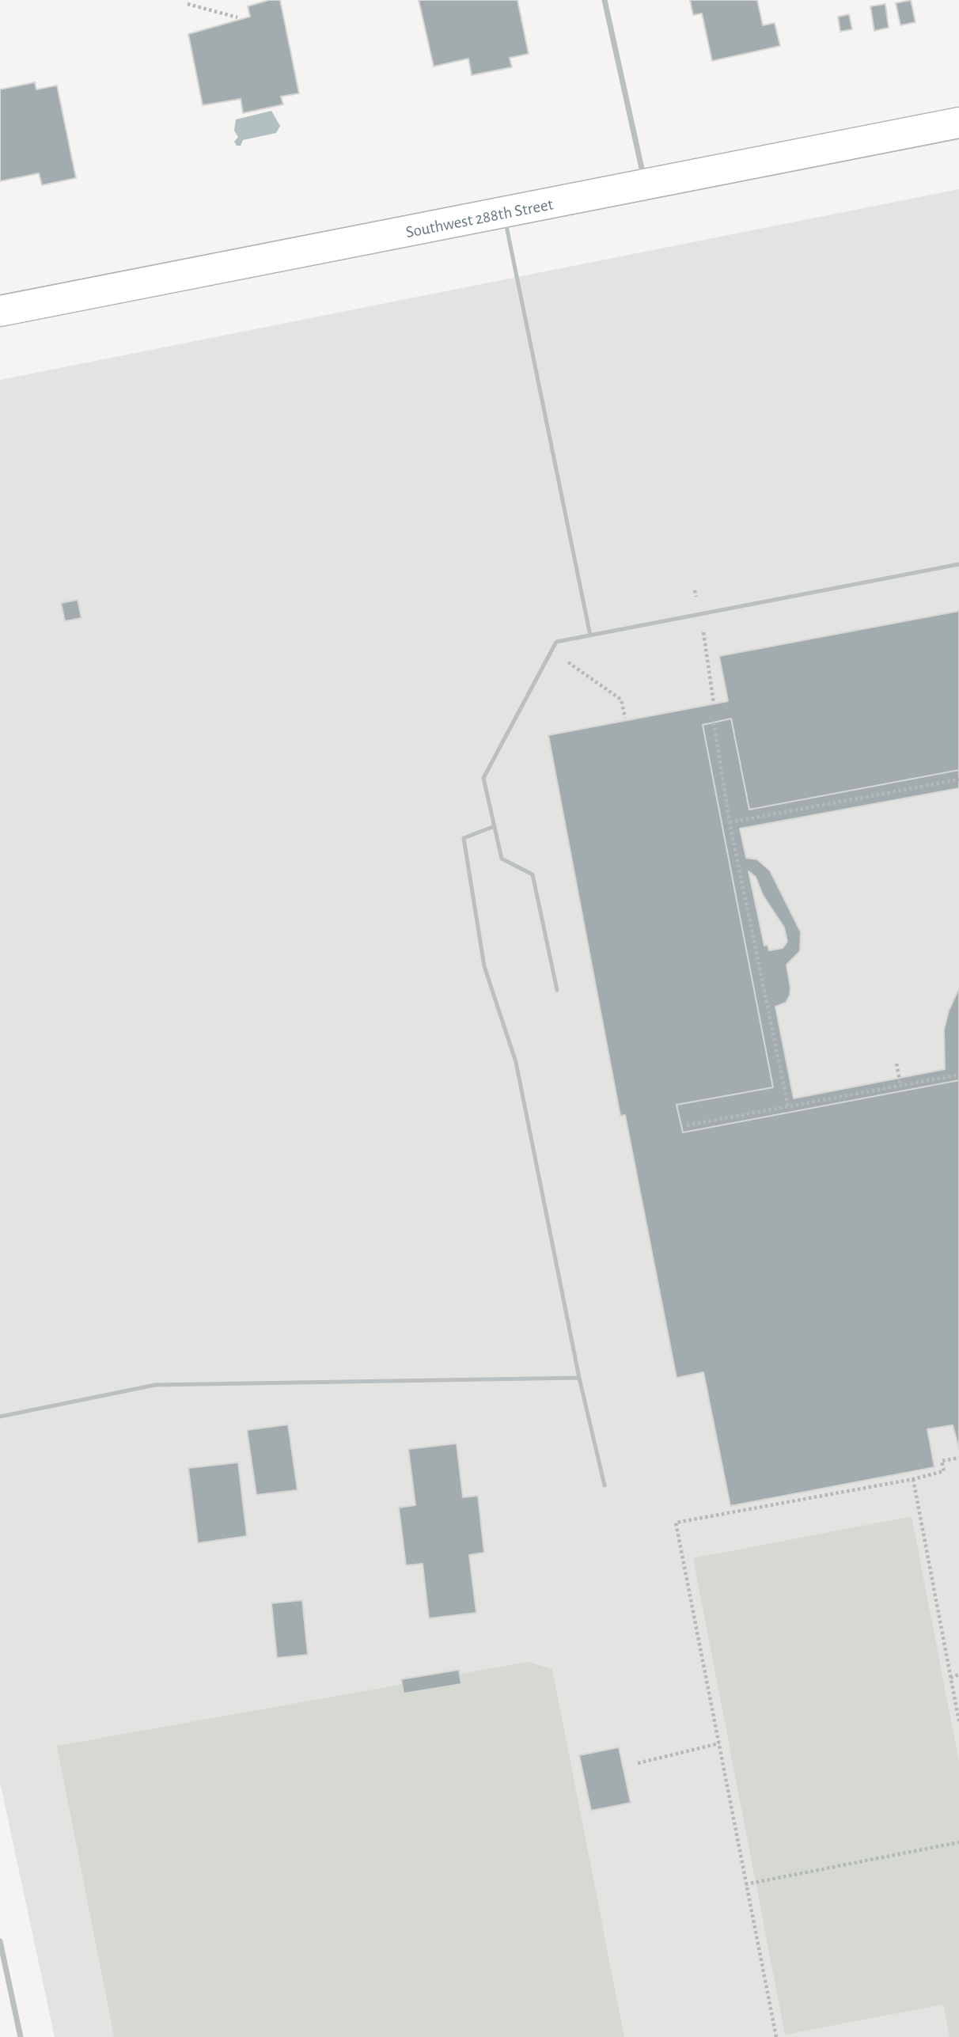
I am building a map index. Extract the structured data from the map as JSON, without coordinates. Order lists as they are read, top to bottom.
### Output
{
  "streets": {
    "street": ["Southwest 288th Street"]
  }
}
